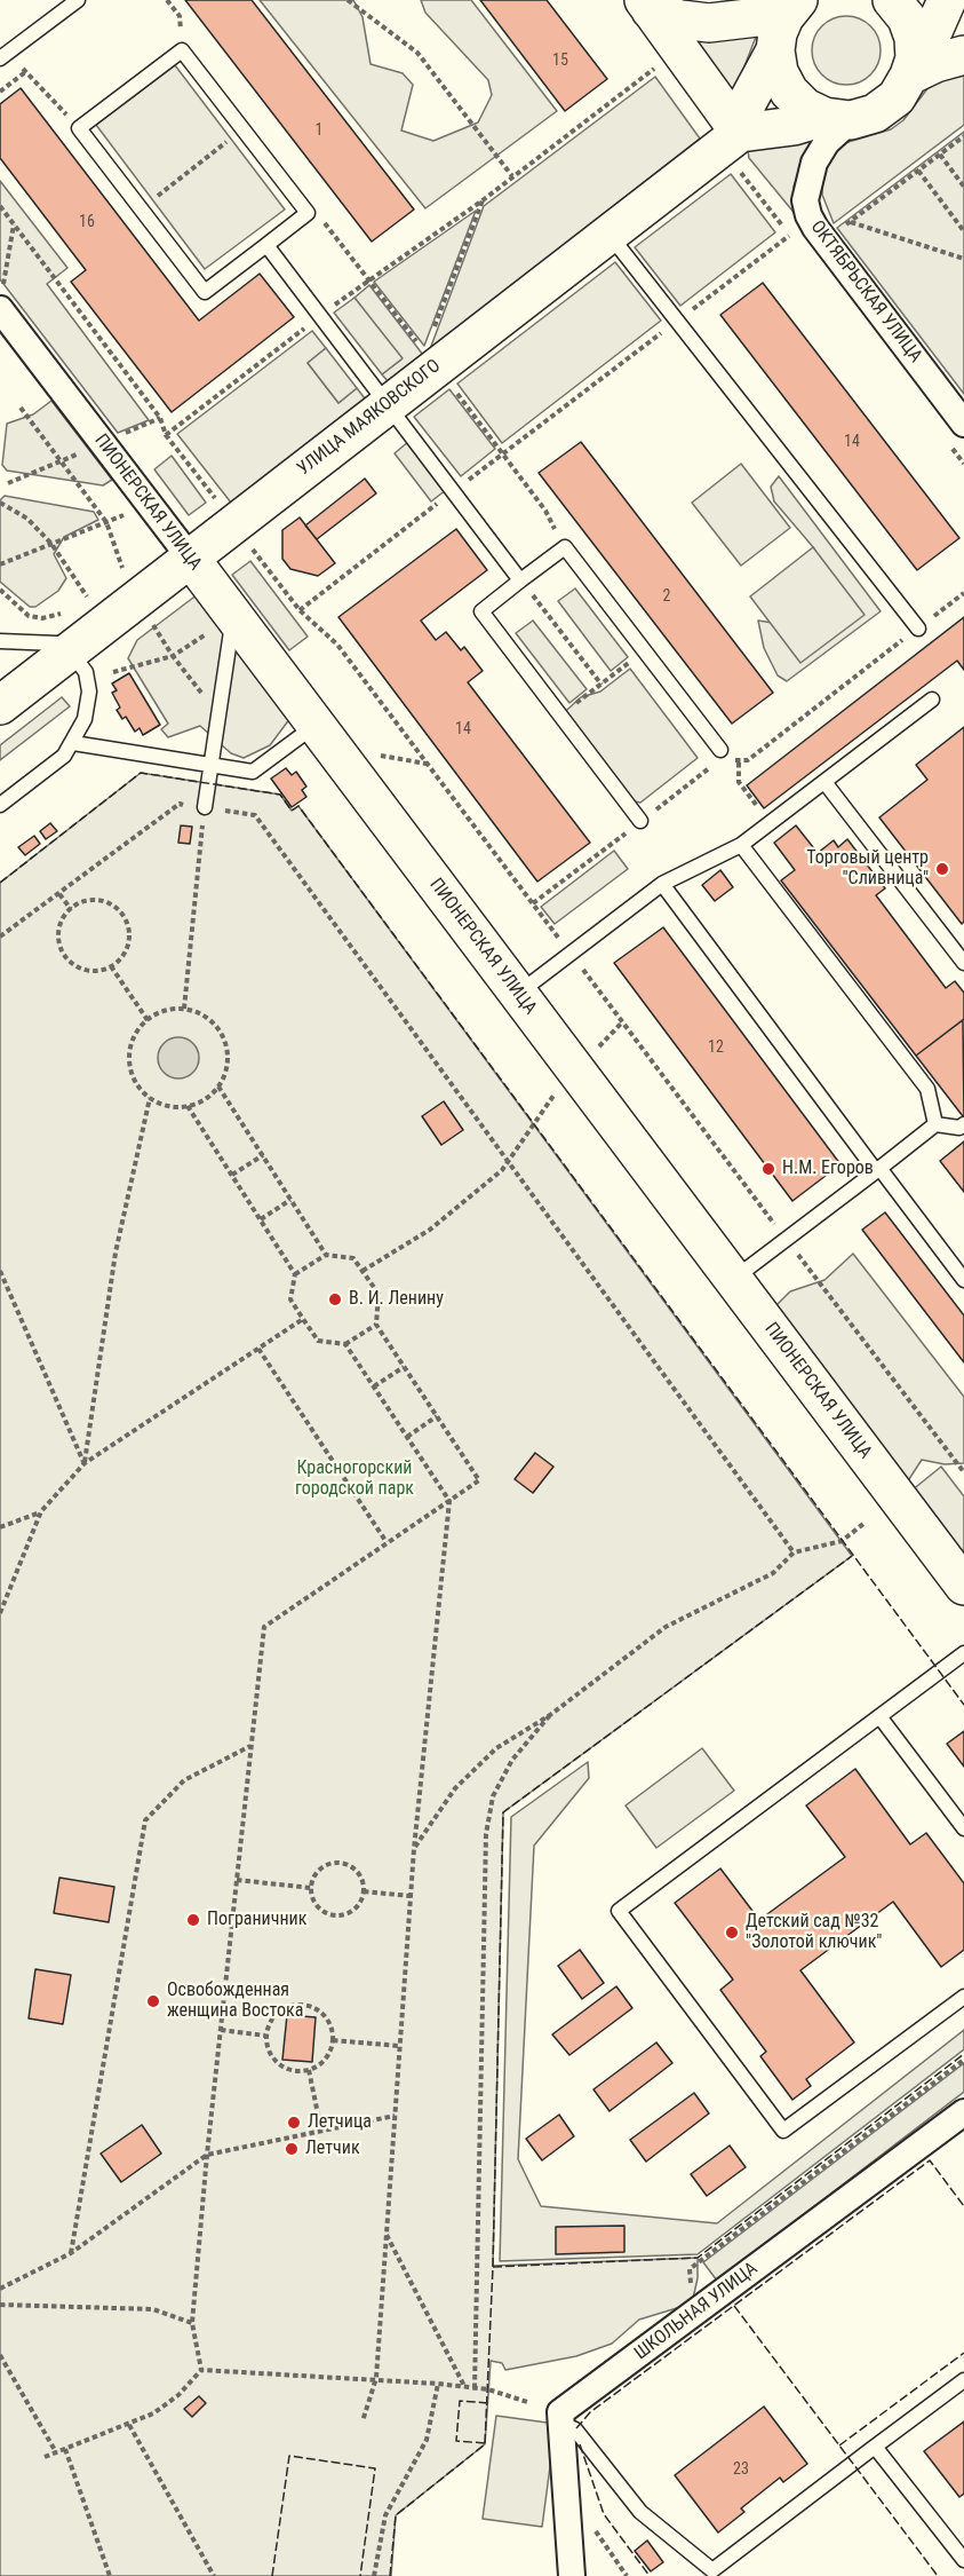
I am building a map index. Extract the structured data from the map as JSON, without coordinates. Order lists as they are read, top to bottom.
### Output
{
  "streets": {
    "street": [
      "ОКТЯБРЬСКАЯ УЛИЦА",
      "УЛИЦА МАЯКОВСКОГО",
      "ПИОНЕРСКАЯ УЛИЦА",
      "ШКОЛЬНАЯ УЛИЦА"
    ]
  },
  "crossings": [
    ["УЛИЦА МАЯКОВСКОГО", "ПИОНЕРСКАЯ УЛИЦА"]
  ],
  "parks": ["Красногорский городской парк"],
  "places": [
    "Торговый центр \"Сливница\"",
    "Н.М. Егоров",
    "В. И. Ленину",
    "Пограничник",
    "Детский сад №32 \"Золотой ключик\"",
    "Освобожденная женщина Востока",
    "Летчица",
    "Летчик"
  ],
  "house_numbers": [
    "15",
    "1",
    "16",
    "14",
    "2",
    "14",
    "12",
    "23"
  ]
}
